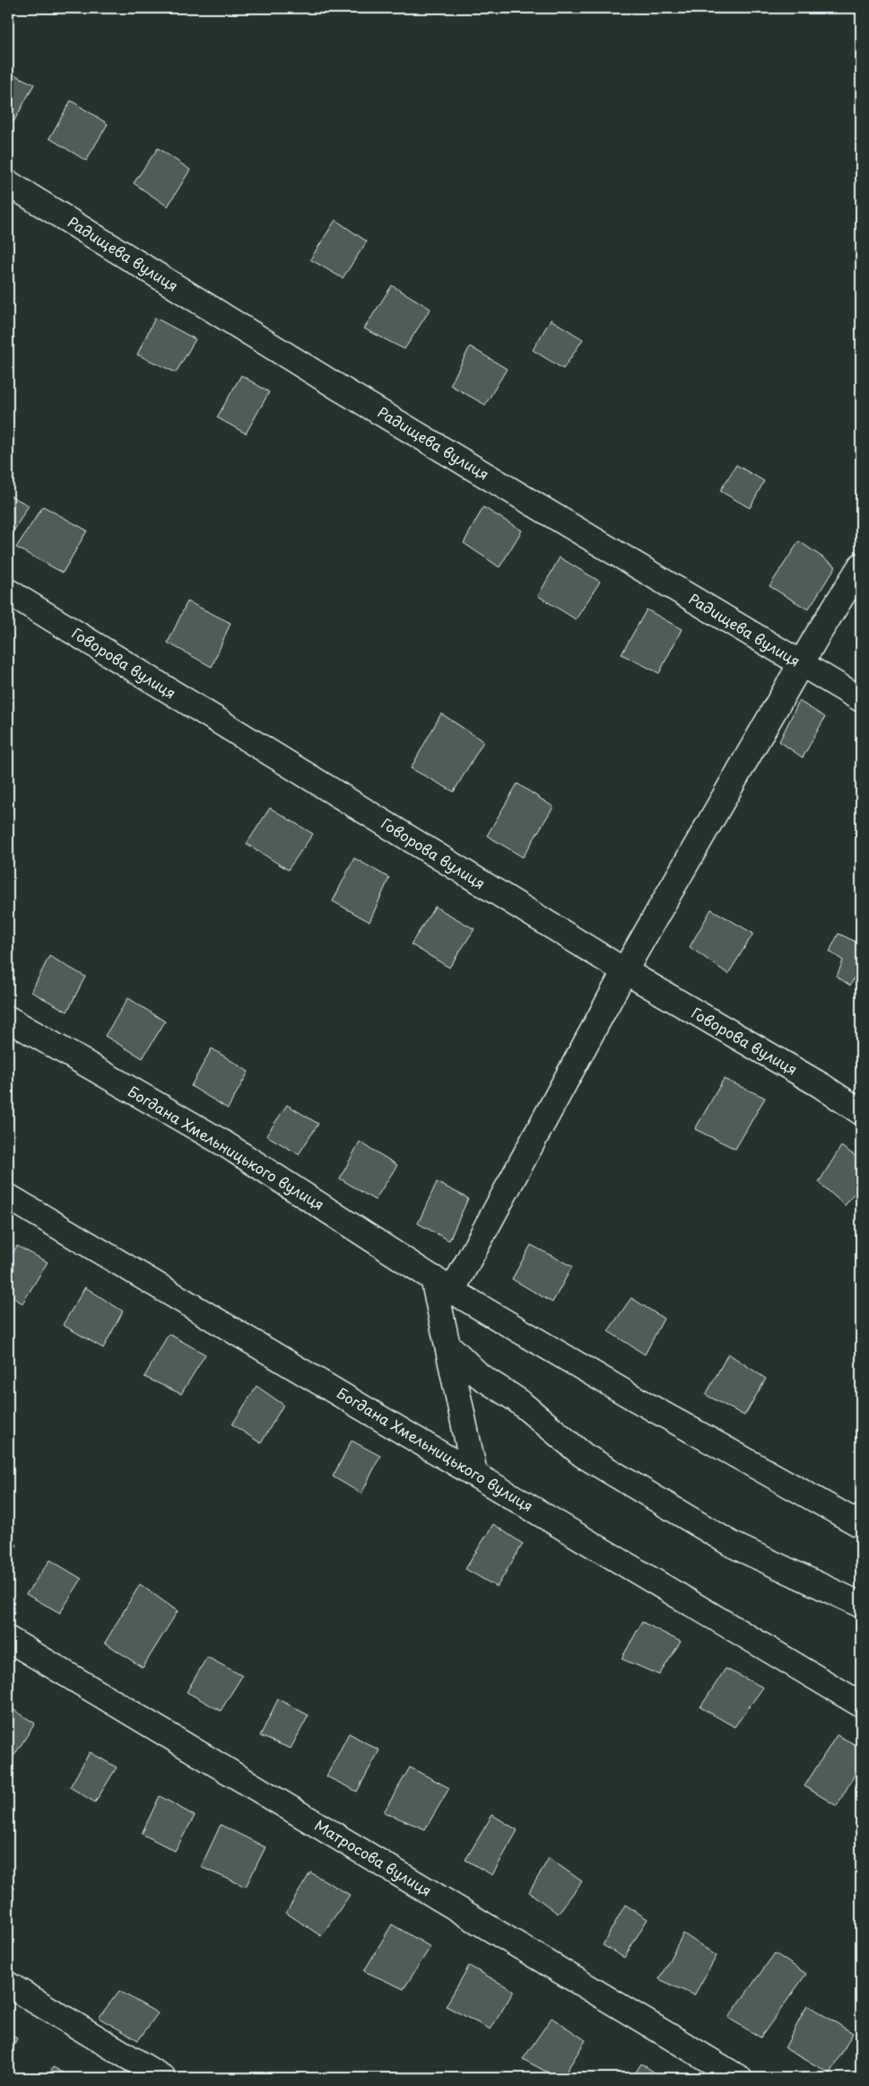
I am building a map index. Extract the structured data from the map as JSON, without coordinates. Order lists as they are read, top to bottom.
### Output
{
  "streets": {
    "street": [
      "Радищева вулиця",
      "Говорова вулиця",
      "Богдана Хмельницького вулиця",
      "Матросова вулиця"
    ]
  }
}
